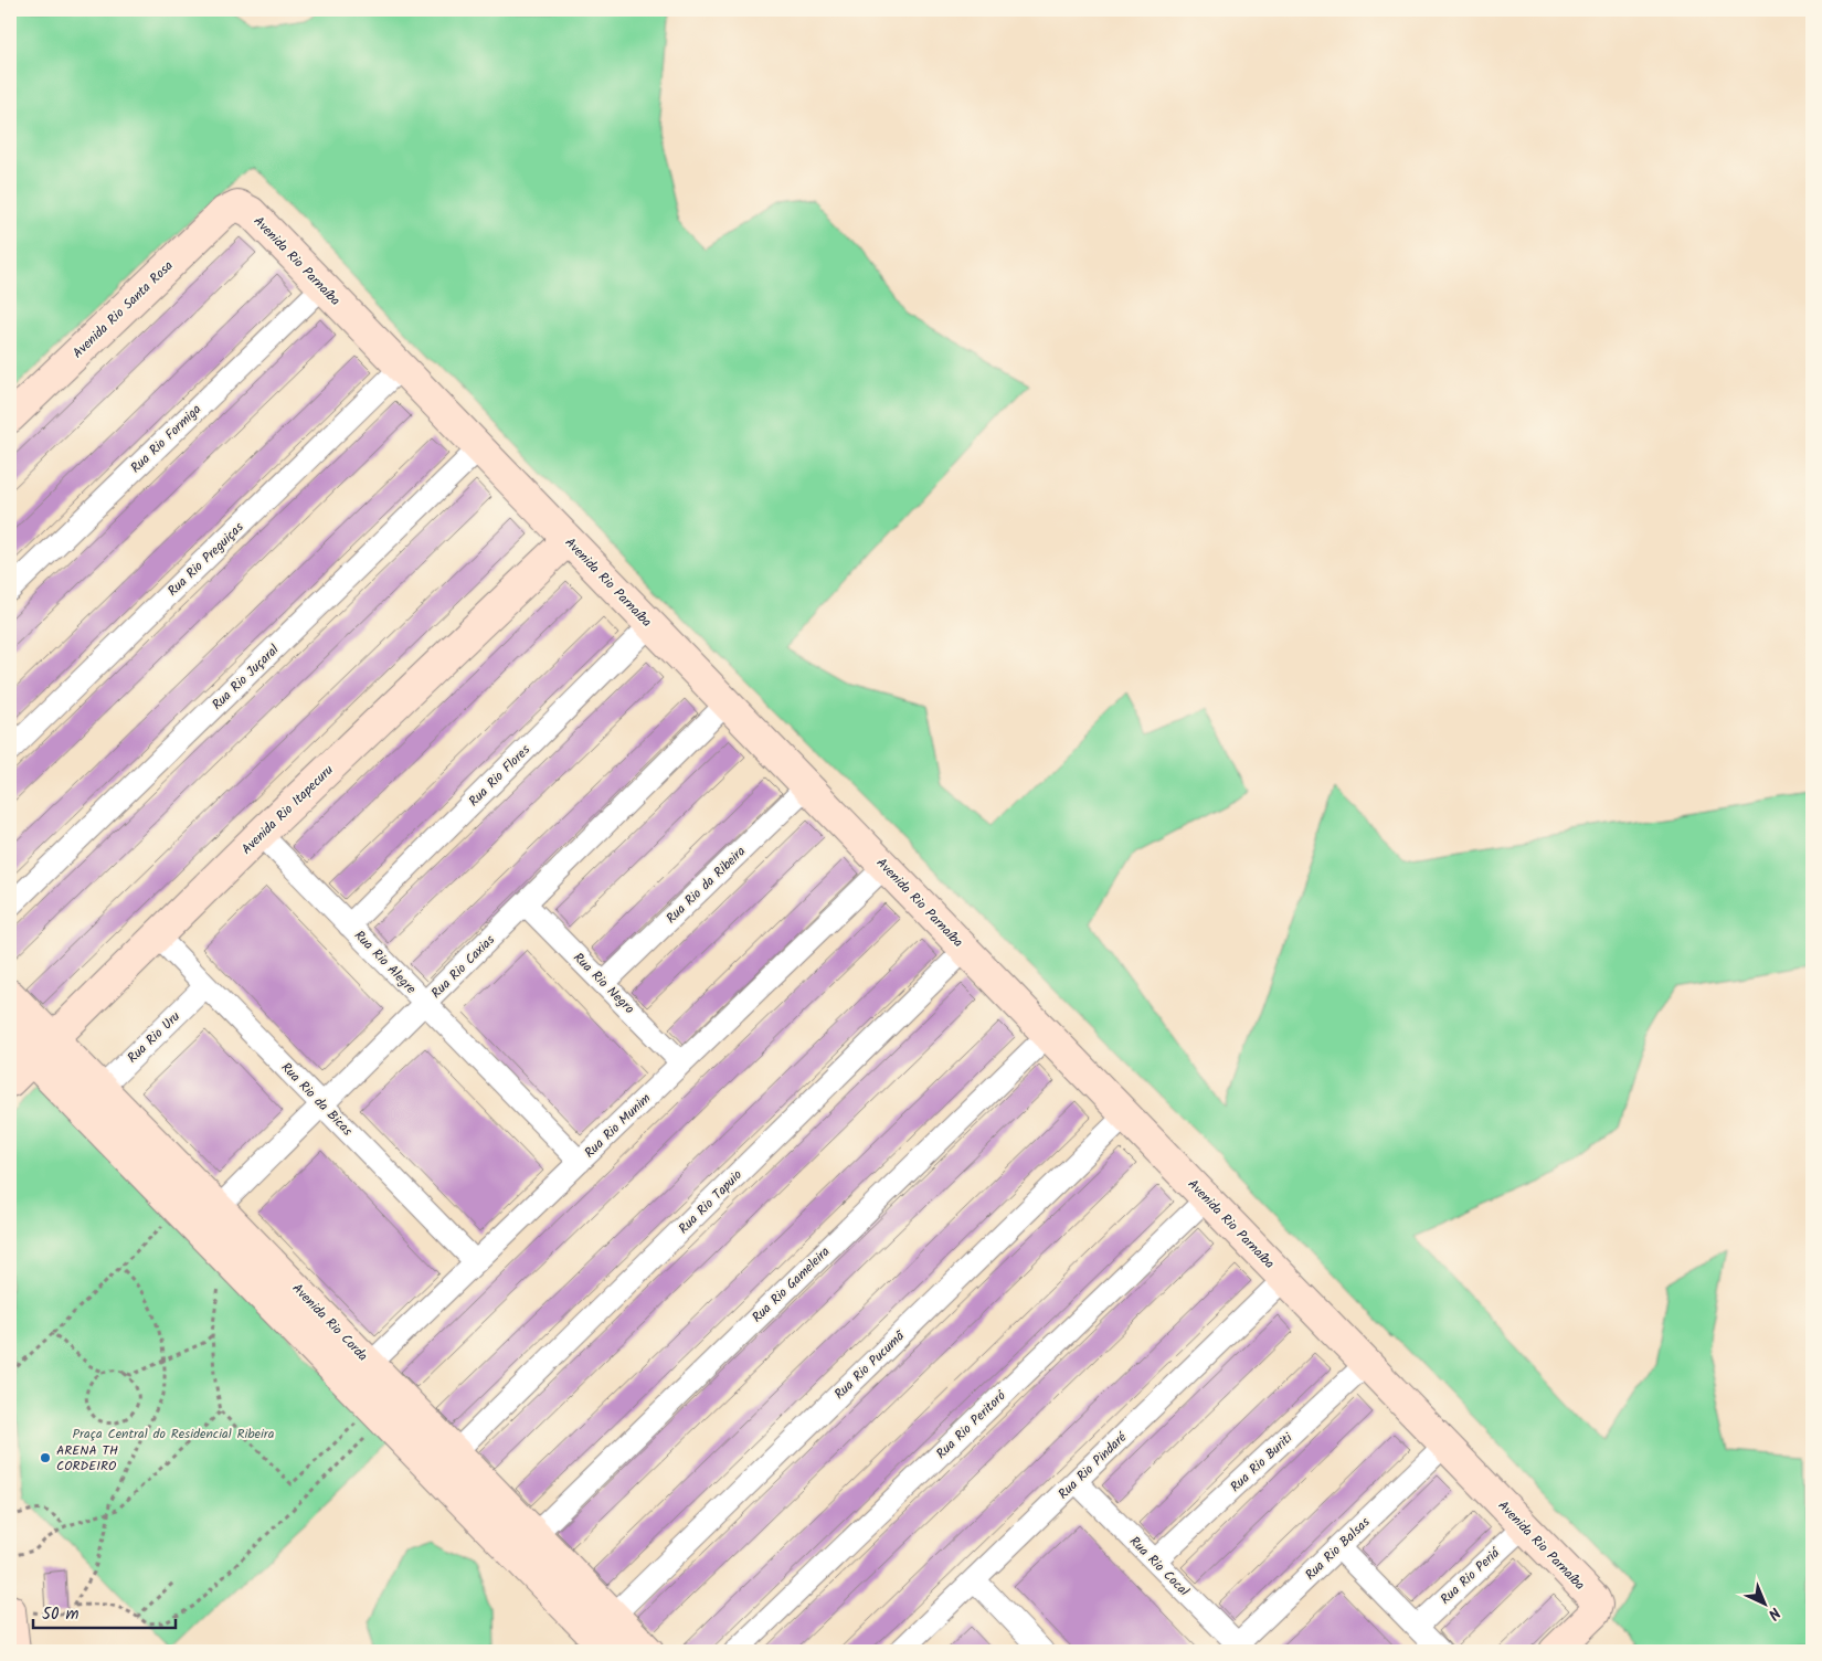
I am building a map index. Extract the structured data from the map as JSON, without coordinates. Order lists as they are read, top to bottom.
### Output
{
  "streets": {
    "street": [
      "Avenida Rio Parnaíba",
      "Avenida Rio Santa Rosa",
      "Rua Rio Formiga",
      "Rua Rio Preguiças",
      "Rua Rio Juçaral",
      "Rua Rio Flores",
      "Avenida Rio Itapecuru",
      "Rua Rio da Ribeira",
      "Rua Rio Alegre",
      "Rua Rio Caxias",
      "Rua Rio Negro",
      "Rua Rio Uru",
      "Rua Rio da Bicas",
      "Rua Rio Munim",
      "Rua Rio Tapuio",
      "Rua Rio Gameleira",
      "Avenida Rio Corda",
      "Rua Rio Pucumã",
      "Rua Rio Peritoró",
      "Rua Rio Buriti",
      "Rua Rio Pindaré",
      "Rua Rio Balsas",
      "Rua Rio Cocal",
      "Rua Rio Periá"
    ]
  },
  "crossings": [
    ["Avenida Rio Parnaíba", "Avenida Rio Santa Rosa"],
    ["Avenida Rio Parnaíba", "Rua Rio Formiga"],
    ["Avenida Rio Parnaíba", "Rua Rio Preguiças"],
    ["Avenida Rio Parnaíba", "Rua Rio Juçaral"],
    ["Avenida Rio Parnaíba", "Rua Rio Flores"],
    ["Avenida Rio Parnaíba", "Avenida Rio Itapecuru"],
    ["Avenida Rio Parnaíba", "Rua Rio da Ribeira"],
    ["Avenida Rio Parnaíba", "Rua Rio Caxias"],
    ["Avenida Rio Parnaíba", "Rua Rio Munim"],
    ["Avenida Rio Parnaíba", "Rua Rio Tapuio"],
    ["Avenida Rio Parnaíba", "Rua Rio Gameleira"],
    ["Avenida Rio Parnaíba", "Rua Rio Pucumã"],
    ["Avenida Rio Parnaíba", "Rua Rio Peritoró"],
    ["Avenida Rio Parnaíba", "Rua Rio Buriti"],
    ["Avenida Rio Parnaíba", "Rua Rio Pindaré"],
    ["Avenida Rio Parnaíba", "Rua Rio Balsas"],
    ["Avenida Rio Parnaíba", "Rua Rio Periá"],
    ["Rua Rio Flores", "Rua Rio Alegre"],
    ["Avenida Rio Itapecuru", "Rua Rio Alegre"],
    ["Avenida Rio Itapecuru", "Rua Rio da Bicas"],
    ["Avenida Rio Itapecuru", "Avenida Rio Corda"],
    ["Rua Rio da Ribeira", "Rua Rio Negro"],
    ["Rua Rio Alegre", "Rua Rio Caxias"],
    ["Rua Rio Alegre", "Rua Rio Munim"],
    ["Rua Rio Caxias", "Rua Rio Negro"],
    ["Rua Rio Caxias", "Rua Rio da Bicas"],
    ["Rua Rio Caxias", "Avenida Rio Corda"],
    ["Rua Rio Negro", "Rua Rio Munim"],
    ["Rua Rio Uru", "Rua Rio da Bicas"],
    ["Rua Rio Uru", "Avenida Rio Corda"],
    ["Rua Rio da Bicas", "Rua Rio Munim"],
    ["Rua Rio Munim", "Avenida Rio Corda"],
    ["Rua Rio Tapuio", "Avenida Rio Corda"],
    ["Rua Rio Gameleira", "Avenida Rio Corda"],
    ["Avenida Rio Corda", "Rua Rio Pucumã"],
    ["Rua Rio Buriti", "Rua Rio Cocal"],
    ["Rua Rio Pindaré", "Rua Rio Cocal"],
    ["Rua Rio Balsas", "Rua Rio Cocal"]
  ],
  "parks": ["Praça Central do Residencial Ribeira"],
  "places": ["ARENA TH CORDEIRO"],
  "scale_bar": "50 m",
  "north": "bottom right"
}
